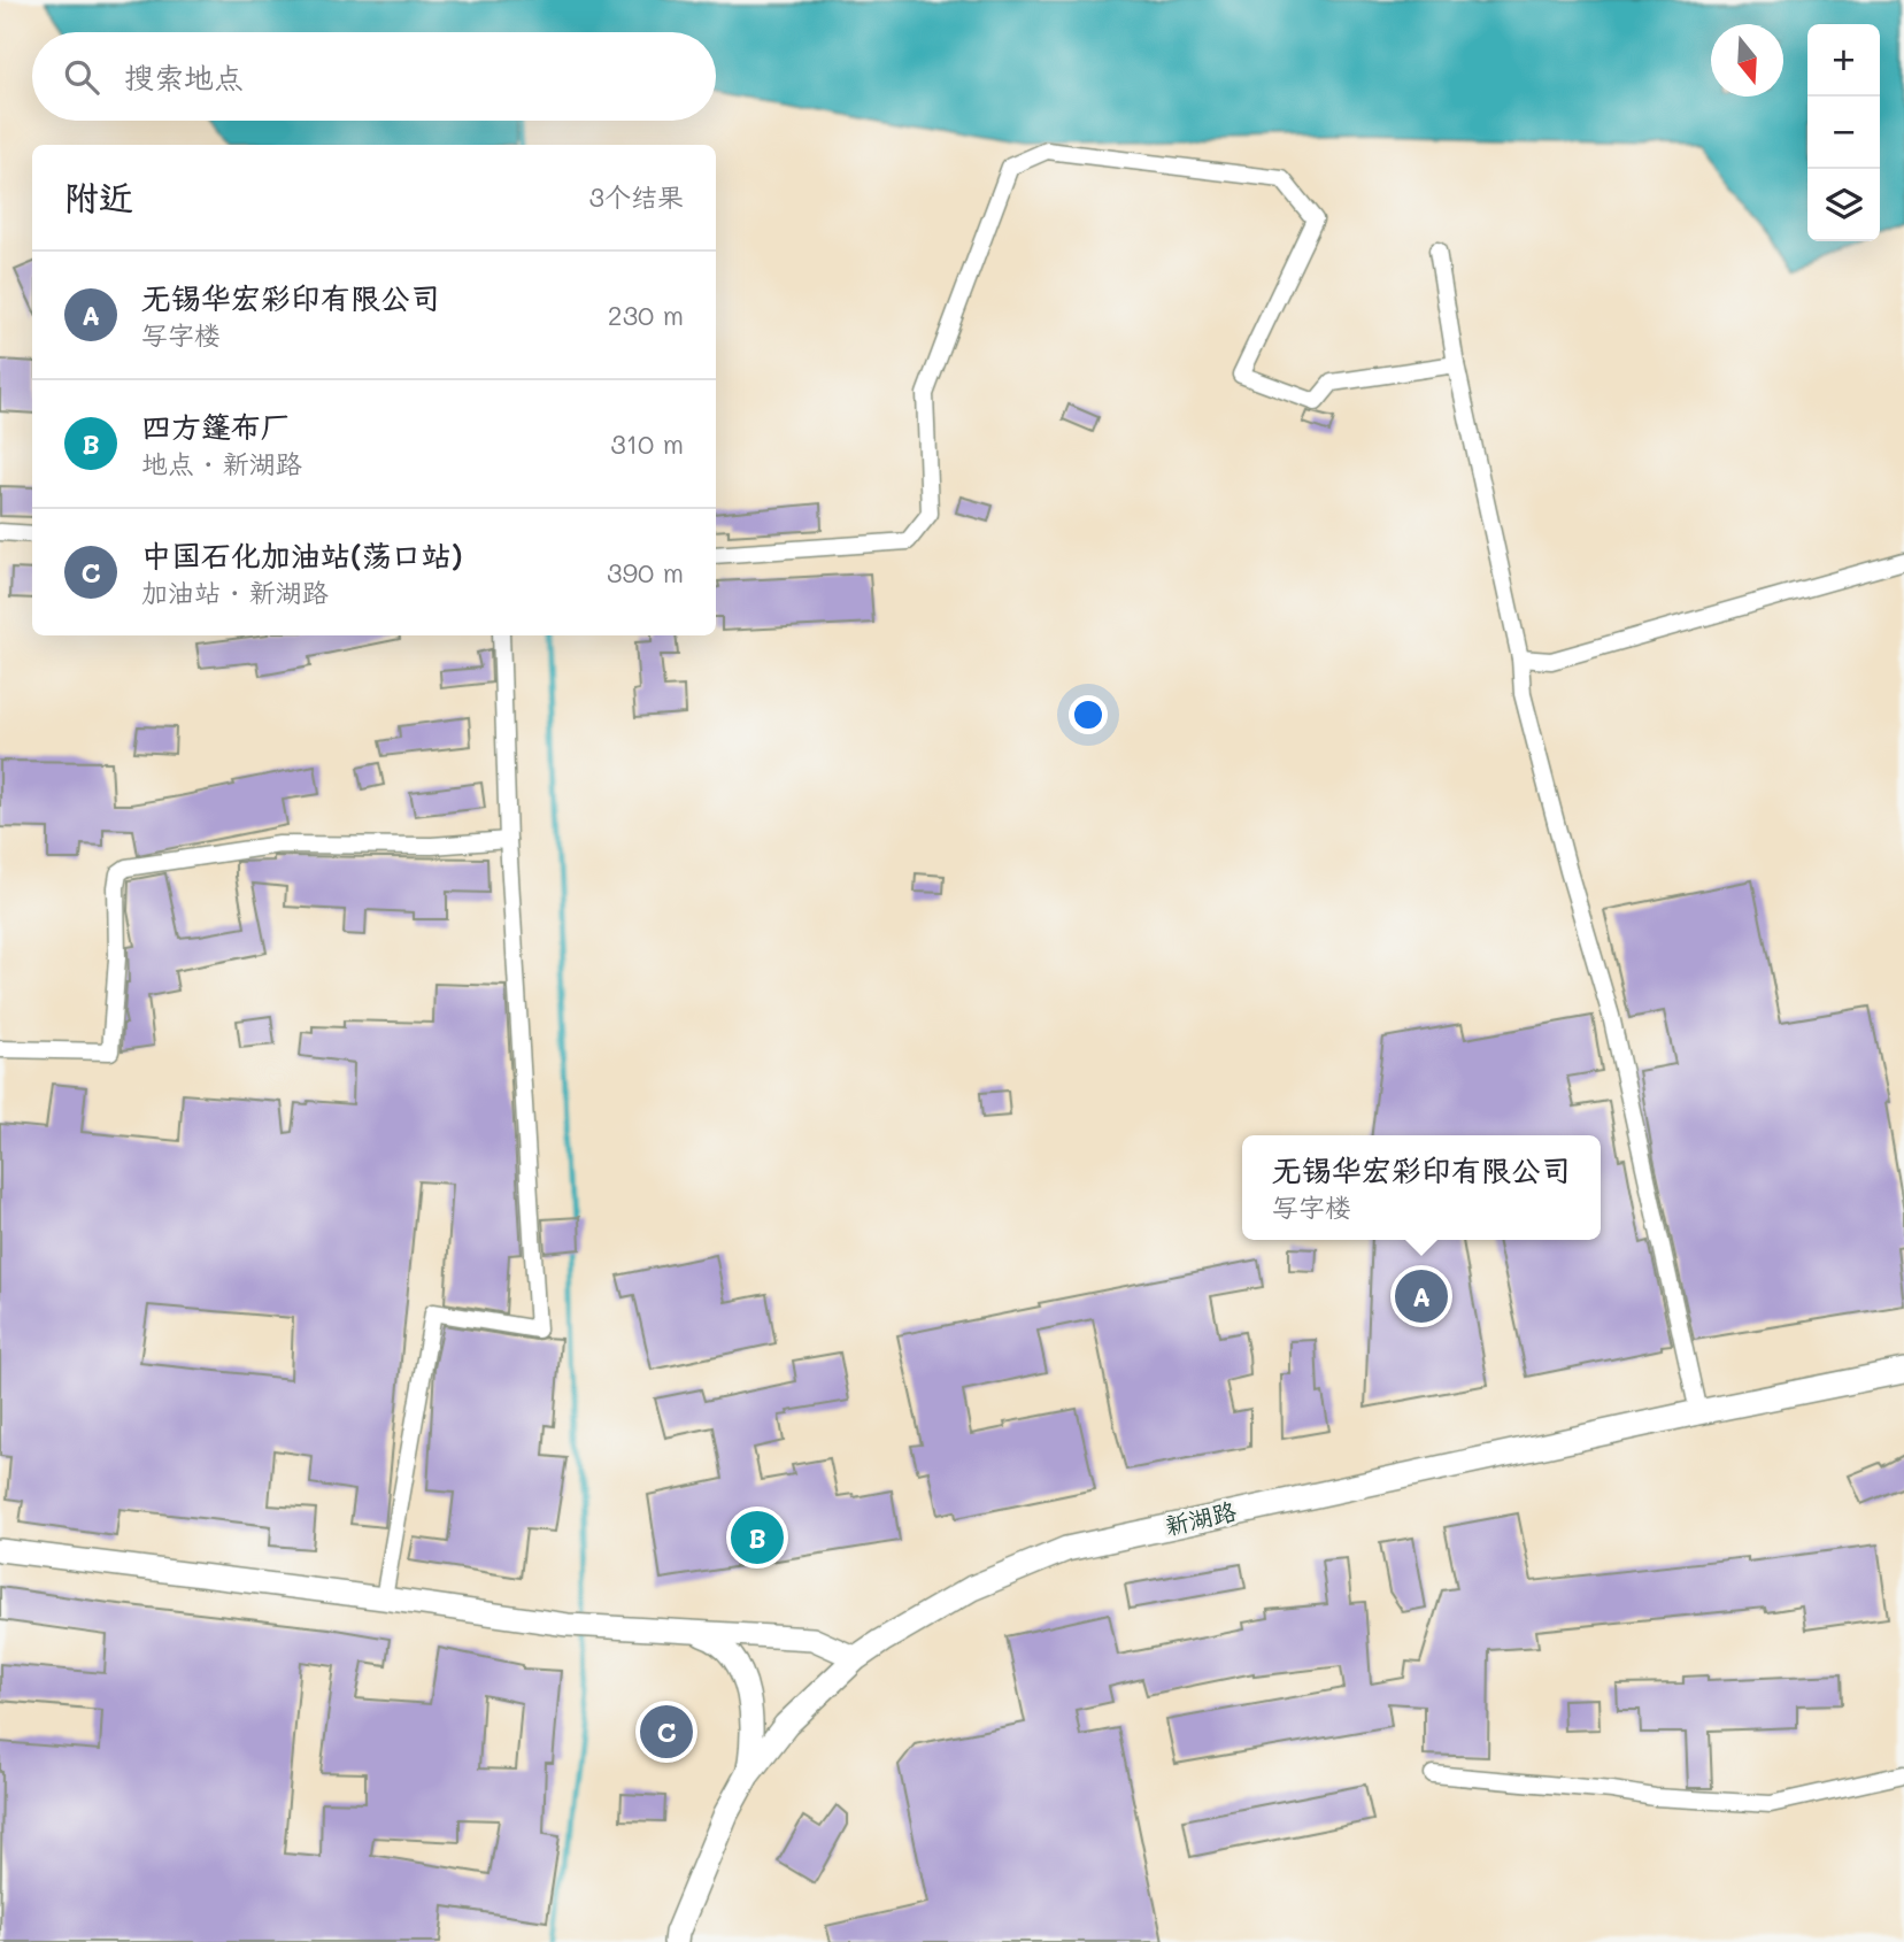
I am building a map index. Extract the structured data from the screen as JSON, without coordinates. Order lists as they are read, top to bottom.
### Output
{
  "streets": {
    "main road": ["新湖路"]
  },
  "north": "bottom",
  "page": {
    "map_buttons": ["+", "−"],
    "search": "搜索地点",
    "heading": ["附近", "3个结果"],
    "list": [
      {
        "mark": "A",
        "name": "无锡华宏彩印有限公司",
        "note": "写字楼",
        "value": "230 m"
      },
      {
        "mark": "B",
        "name": "四方篷布厂",
        "note": "地点 · 新湖路",
        "value": "310 m"
      },
      {
        "mark": "C",
        "name": "中国石化加油站(荡口站)",
        "note": "加油站 · 新湖路",
        "value": "390 m"
      }
    ],
    "popup": ["无锡华宏彩印有限公司", "写字楼"],
    "pins": ["A", "B", "C"]
  }
}
